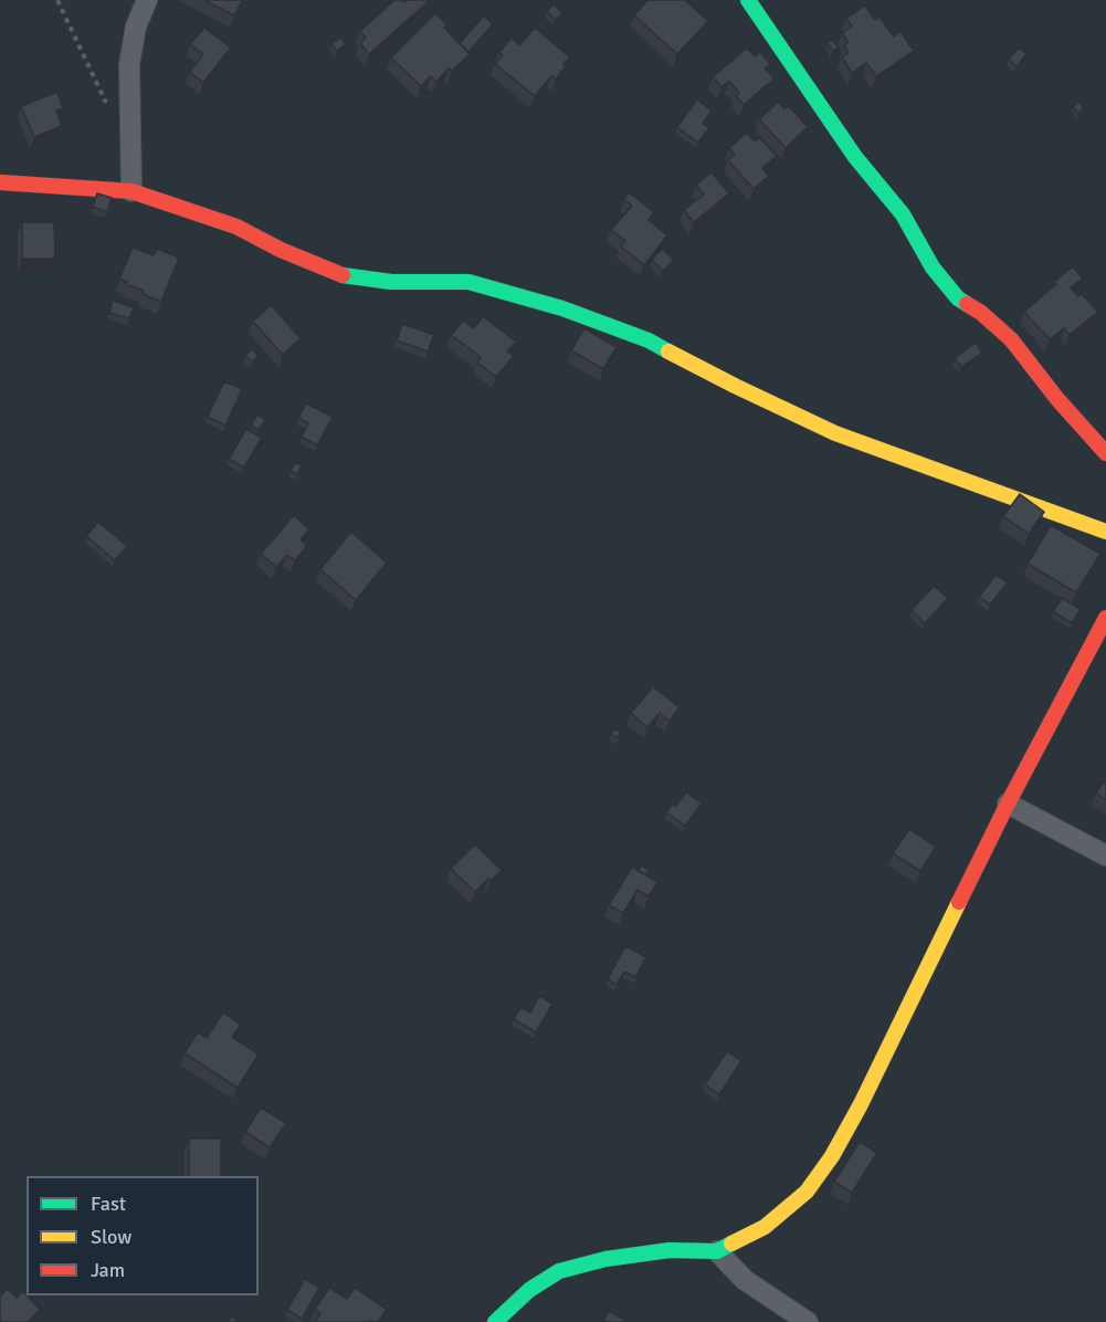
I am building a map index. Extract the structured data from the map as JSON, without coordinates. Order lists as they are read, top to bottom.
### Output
{
  "legend": ["Fast", "Slow", "Jam"]
}
